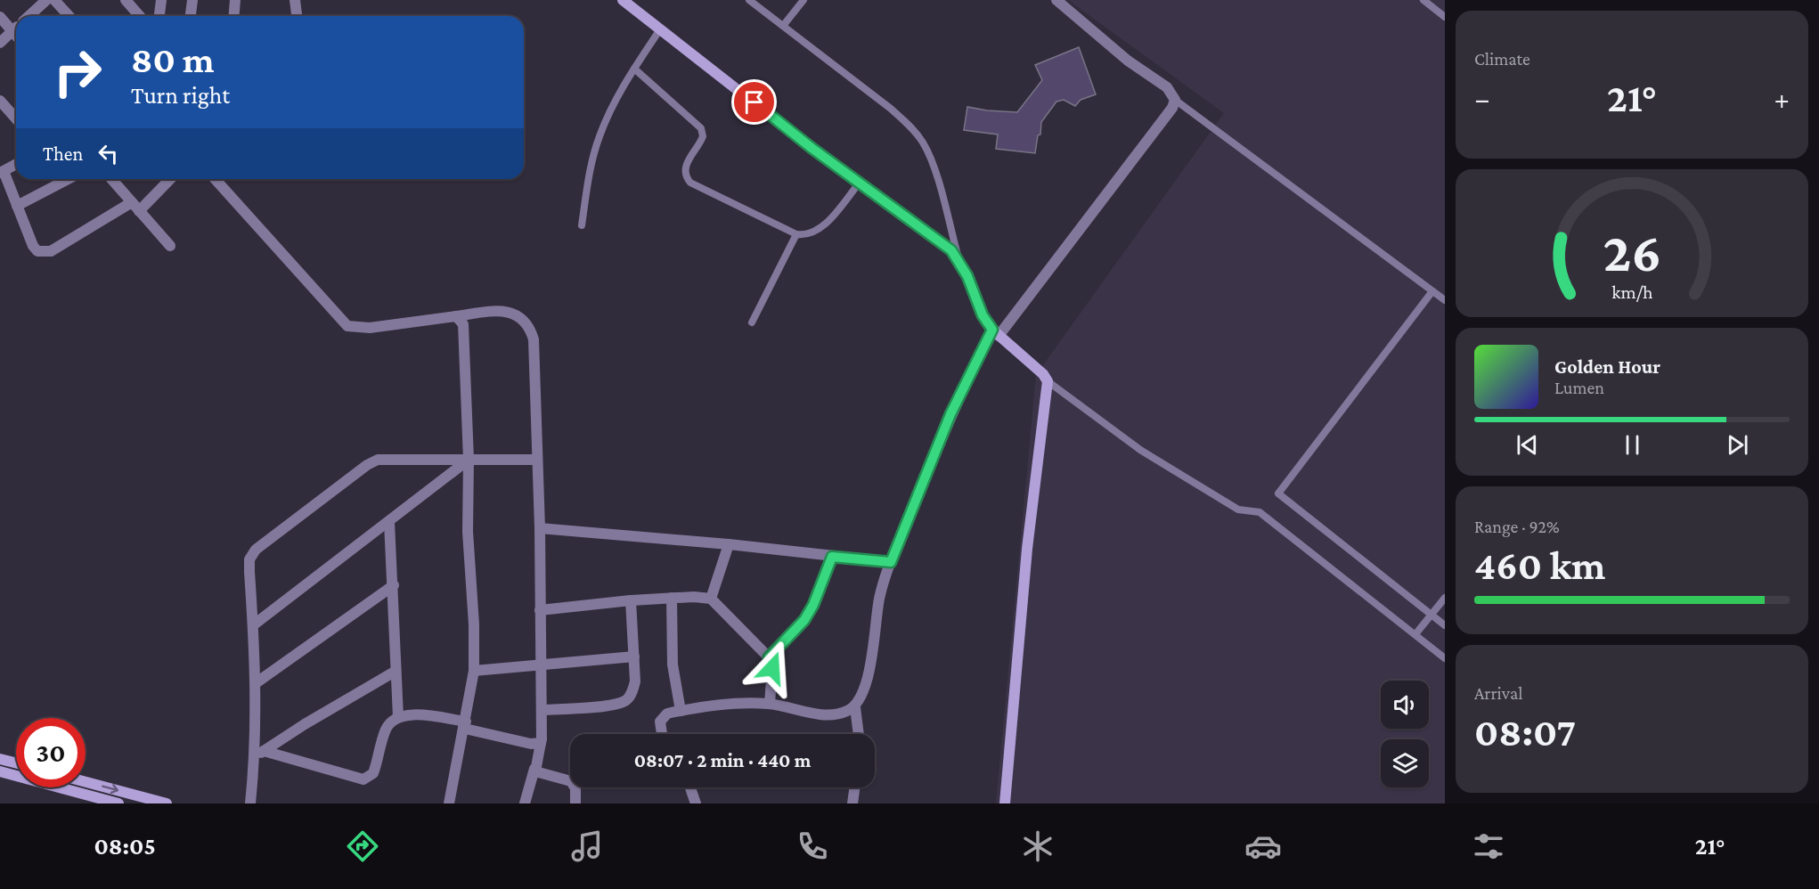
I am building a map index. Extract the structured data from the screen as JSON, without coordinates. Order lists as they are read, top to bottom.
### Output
{
  "page": {
    "tile": [
      "Climate",
      ["Range · 92%", "460 km"],
      ["Arrival", "08:07"]
    ],
    "turn": ["80 m", "Turn right"],
    "heat": ["−", "21°", "+"],
    "then": "Then",
    "song": ["Golden Hour", "Lumen"],
    "limit": "30",
    "trip": "08:07 · 2 min · 440 m",
    "tabs": ["08:05", "21°"],
    "gauge": ["26", "km/h"]
  }
}
